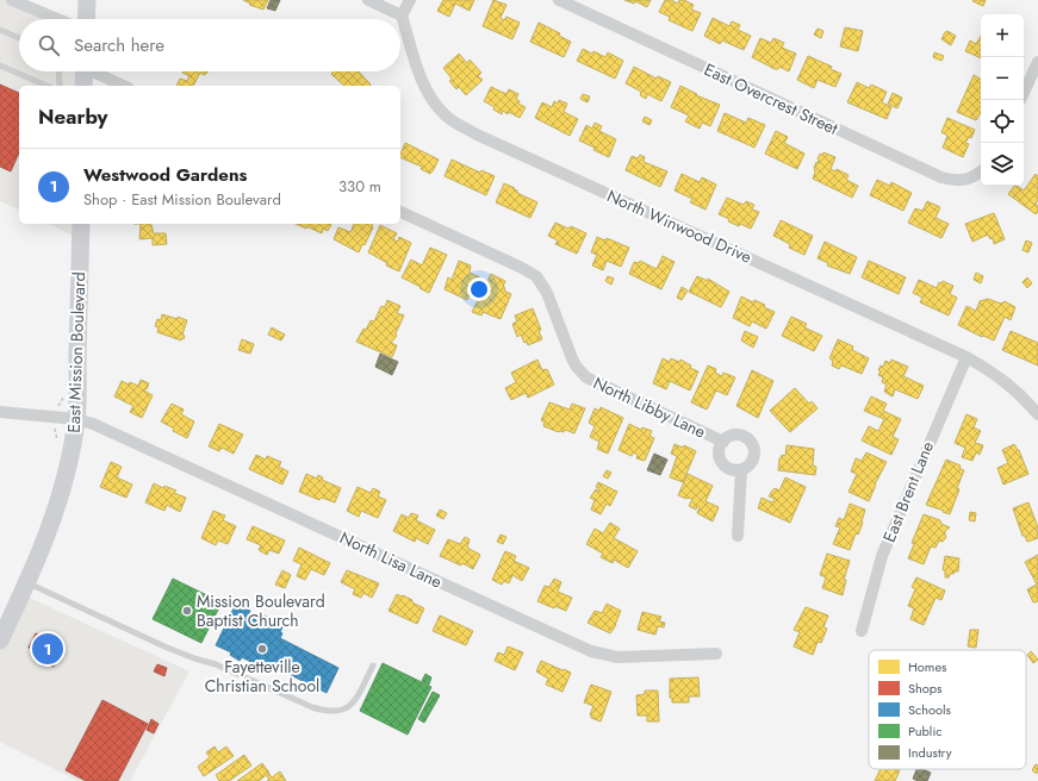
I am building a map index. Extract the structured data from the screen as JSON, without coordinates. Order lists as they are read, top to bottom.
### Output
{
  "streets": {
    "main road": ["East Mission Boulevard"],
    "street": [
      "East Overcrest Street",
      "North Winwood Drive",
      "North Libby Lane",
      "East Brent Lane",
      "North Lisa Lane"
    ]
  },
  "crossings": [
    ["North Winwood Drive", "East Brent Lane"],
    ["East Mission Boulevard", "North Lisa Lane"]
  ],
  "places": ["Mission Boulevard Baptist Church", "Fayetteville Christian School"],
  "legend": [
    "Homes",
    "Shops",
    "Schools",
    "Public",
    "Industry"
  ],
  "page": {
    "map_buttons": ["+", "−"],
    "search": "Search here",
    "heading": "Nearby",
    "list": [
      {
        "mark": "1",
        "name": "Westwood Gardens",
        "note": "Shop · East Mission Boulevard",
        "value": "330 m"
      }
    ],
    "pins": "1"
  }
}
